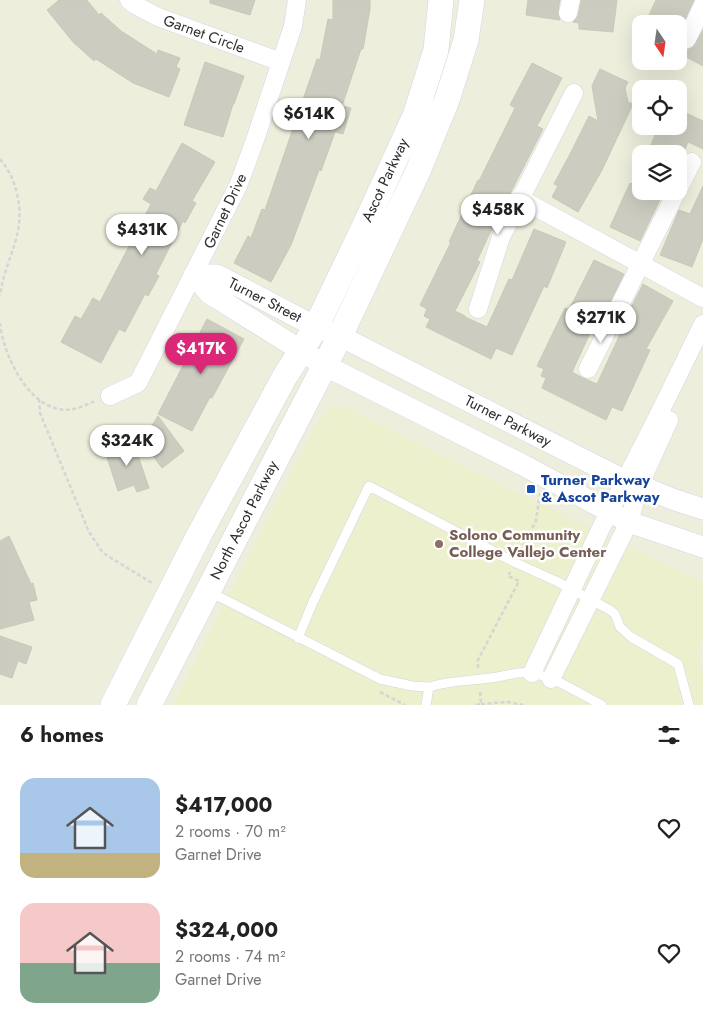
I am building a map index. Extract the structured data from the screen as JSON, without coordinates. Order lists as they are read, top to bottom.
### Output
{
  "streets": {
    "main road": ["Ascot Parkway", "North Ascot Parkway"],
    "street": [
      "Garnet Circle",
      "Garnet Drive",
      "Turner Street",
      "Turner Parkway"
    ]
  },
  "crossings": [
    ["Garnet Circle", "Garnet Drive"],
    ["Ascot Parkway", "Turner Street"],
    ["Ascot Parkway", "Turner Parkway"],
    ["Ascot Parkway", "North Ascot Parkway"],
    ["Garnet Drive", "Turner Street"],
    ["Turner Street", "Turner Parkway"],
    ["Turner Street", "North Ascot Parkway"],
    ["Turner Parkway", "North Ascot Parkway"]
  ],
  "places": {
    "transit": ["Turner Parkway & Ascot Parkway"],
    "other": ["Solono Community College Vallejo Center"]
  },
  "north": "bottom",
  "page": {
    "price": [
      "$614K",
      "$458K",
      "$431K",
      "$271K",
      "$417K",
      "$324K"
    ],
    "heading": "6 homes",
    "list": [
      {
        "name": "$417,000",
        "note": "2 rooms · 70 m² · Garnet Drive"
      },
      {
        "name": "$324,000",
        "note": "2 rooms · 74 m² · Garnet Drive"
      }
    ]
  }
}
